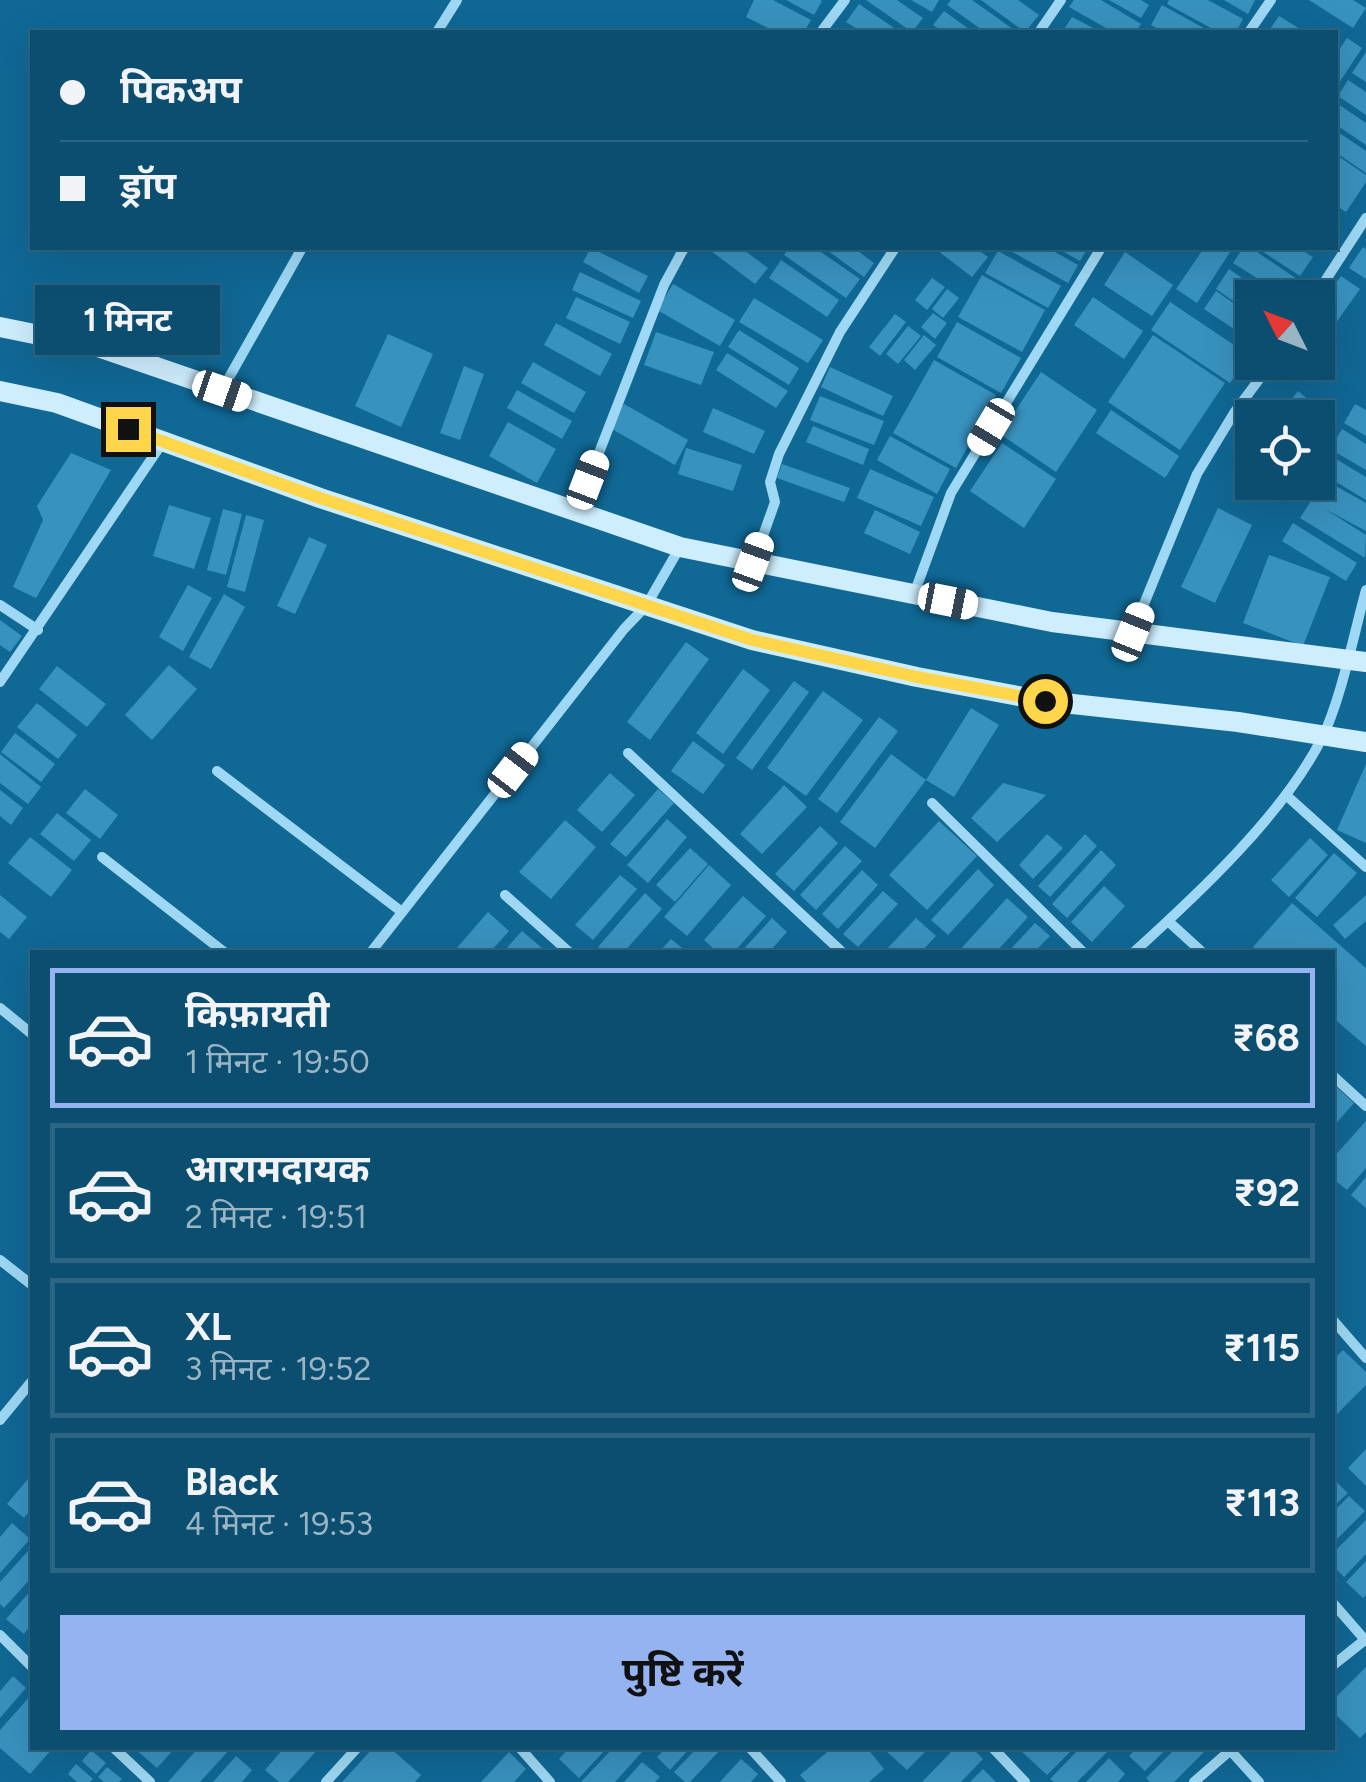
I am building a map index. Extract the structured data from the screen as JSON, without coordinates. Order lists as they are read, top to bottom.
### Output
{
  "north": "top left",
  "page": {
    "banner": ["पिकअप", "ड्रॉप"],
    "bubble": "1 मिनट",
    "list": [
      {
        "name": "किफ़ायती",
        "note": "1 मिनट · 19:50",
        "value": "₹68"
      },
      {
        "name": "आरामदायक",
        "note": "2 मिनट · 19:51",
        "value": "₹92"
      },
      {
        "name": "XL",
        "note": "3 मिनट · 19:52",
        "value": "₹115"
      },
      {
        "name": "Black",
        "note": "4 मिनट · 19:53",
        "value": "₹113"
      }
    ],
    "buttons": "पुष्टि करें"
  }
}
